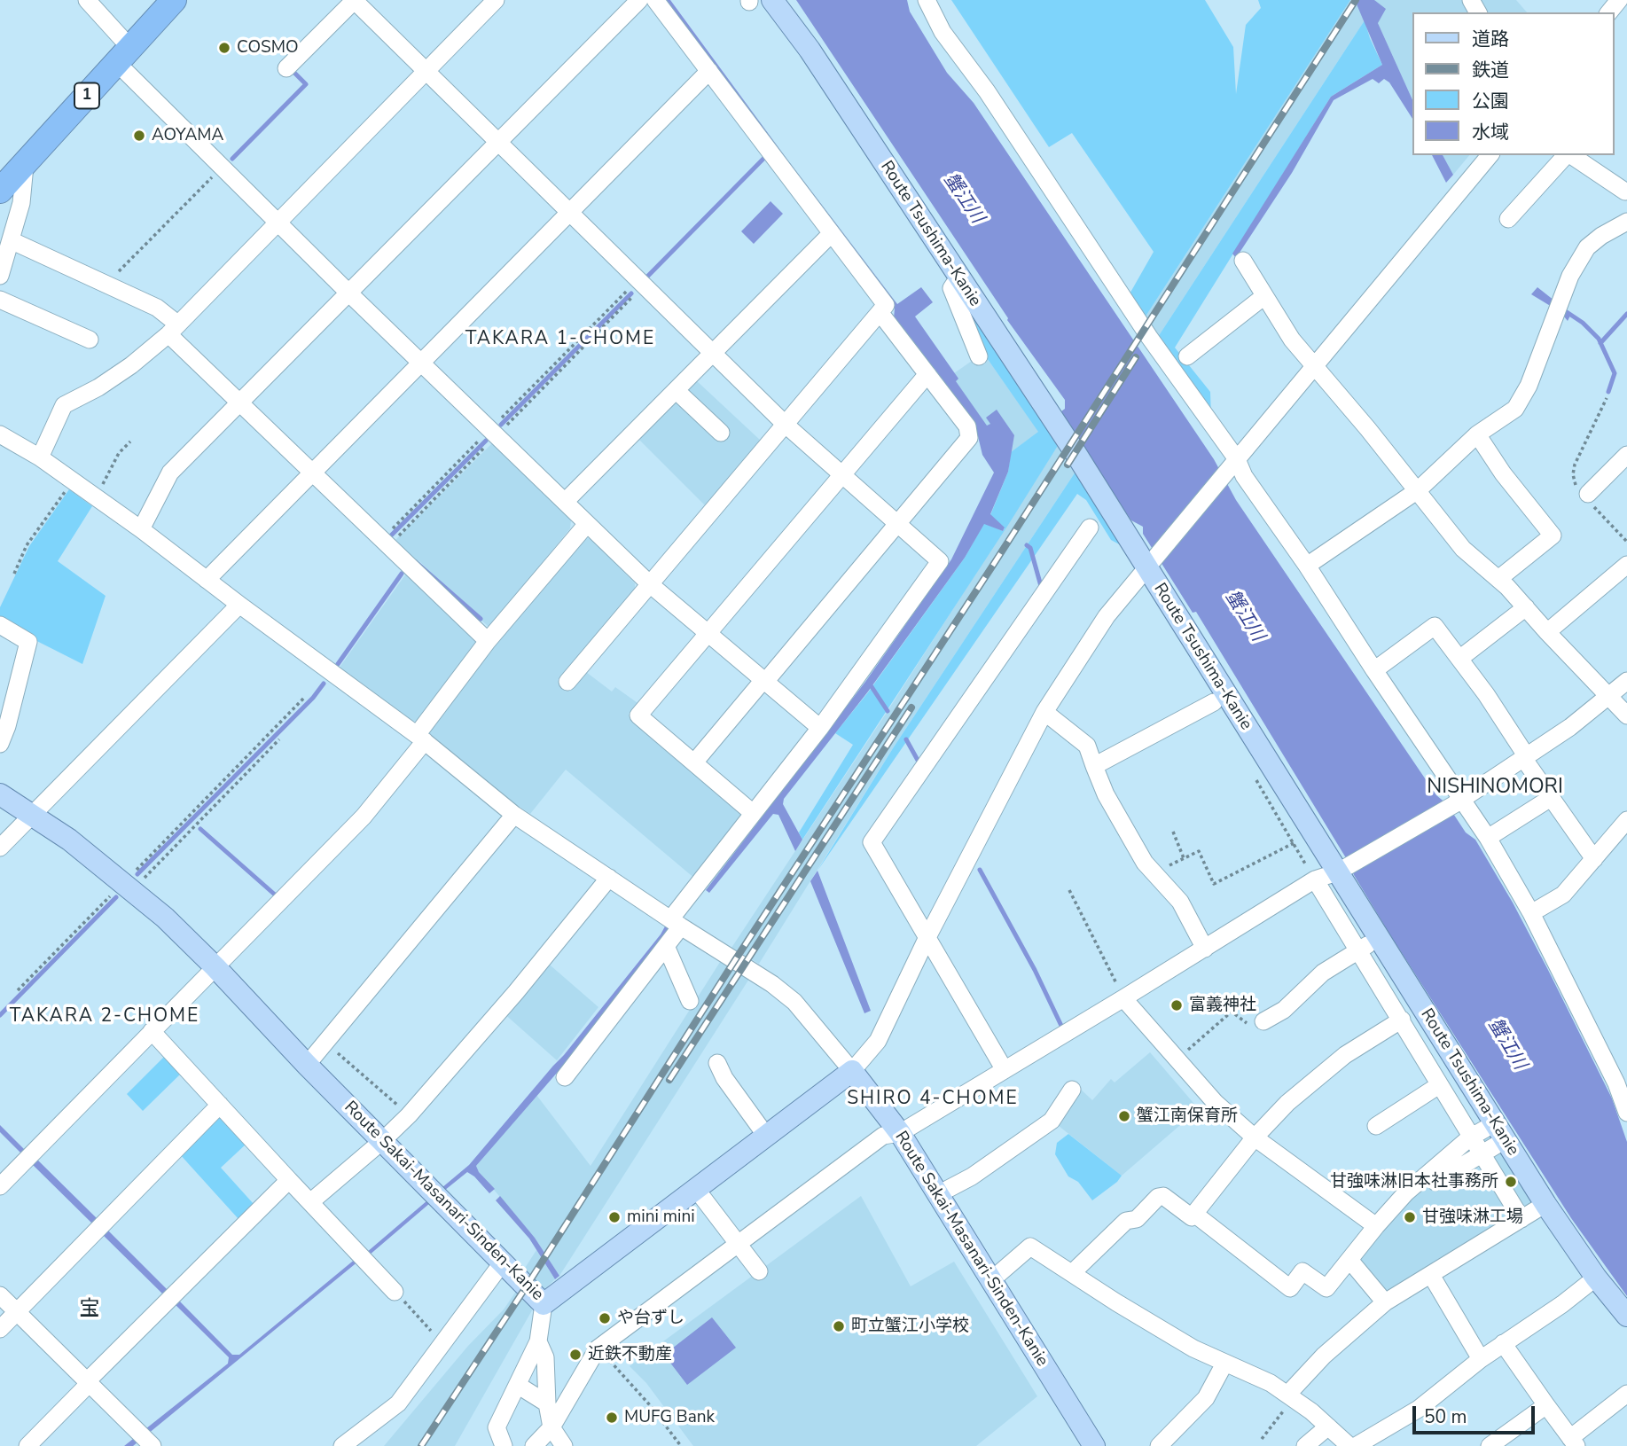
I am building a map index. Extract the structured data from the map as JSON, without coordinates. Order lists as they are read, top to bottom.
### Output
{
  "streets": {
    "highway": ["1"],
    "main road": ["Route Tsushima-Kanie", "Route Sakai-Masanari-Sinden-Kanie"]
  },
  "districts": [
    "TAKARA 1-CHOME",
    "NISHINOMORI",
    "TAKARA 2-CHOME",
    "SHIRO 4-CHOME",
    "宝"
  ],
  "water": ["蟹江川"],
  "places": [
    "COSMO",
    "AOYAMA",
    "富義神社",
    "蟹江南保育所",
    "甘強味淋旧本社事務所",
    "mini mini",
    "甘強味淋工場",
    "や台ずし",
    "町立蟹江小学校",
    "近鉄不動産",
    "MUFG Bank"
  ],
  "legend": [
    "道路",
    "鉄道",
    "公園",
    "水域"
  ],
  "scale_bar": "50 m"
}
